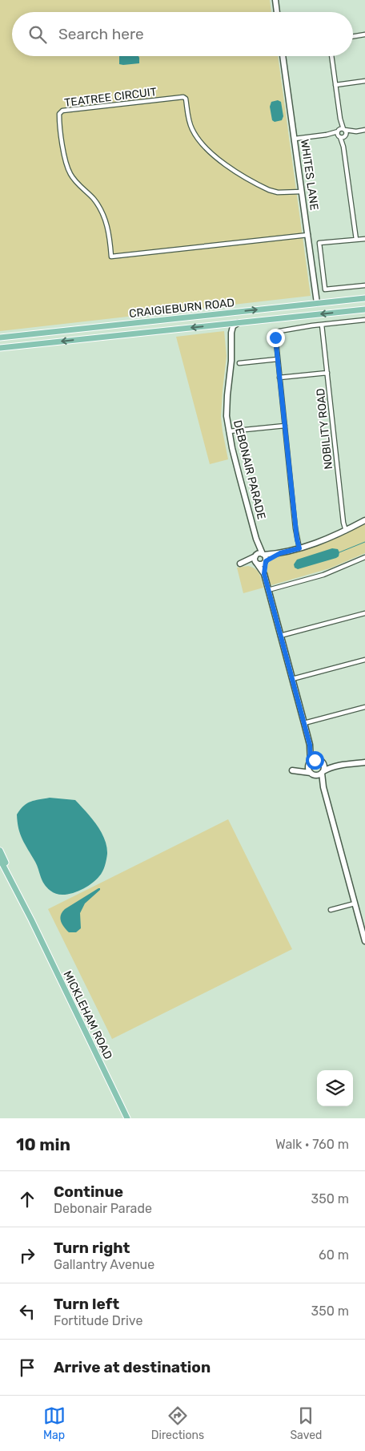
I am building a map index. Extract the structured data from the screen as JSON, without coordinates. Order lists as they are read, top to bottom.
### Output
{
  "streets": {
    "main road": ["CRAIGIEBURN ROAD", "MICKLEHAM ROAD"],
    "street": [
      "TEATREE CIRCUIT",
      "WHITES LANE",
      "NOBILITY ROAD",
      "DEBONAIR PARADE"
    ]
  },
  "crossings": [
    ["TEATREE CIRCUIT", "WHITES LANE"],
    ["WHITES LANE", "CRAIGIEBURN ROAD"]
  ],
  "page": {
    "search": "Search here",
    "heading": ["10 min", "Walk · 760 m"],
    "list": [
      ["Continue", "Debonair Parade", "350 m"],
      ["Turn right", "Gallantry Avenue", "60 m"],
      ["Turn left", "Fortitude Drive", "350 m"],
      "Arrive at destination"
    ],
    "nav": ["Map", "Directions", "Saved"]
  }
}
